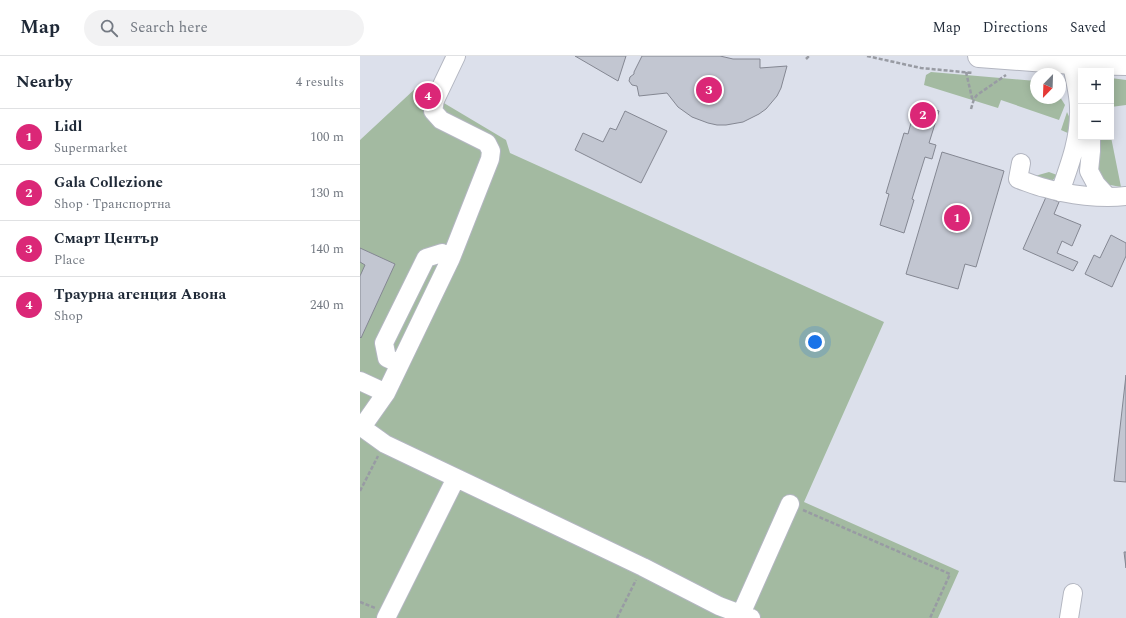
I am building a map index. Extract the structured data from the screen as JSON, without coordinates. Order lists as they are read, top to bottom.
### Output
{
  "north": "bottom left",
  "page": {
    "header": "Map",
    "search": "Search here",
    "nav": ["Map", "Directions", "Saved"],
    "heading": ["Nearby", "4 results"],
    "map_buttons": ["+", "−"],
    "pins": [
      "3",
      "4",
      "2",
      "1"
    ],
    "list": [
      {
        "mark": "1",
        "name": "Lidl",
        "note": "Supermarket",
        "value": "100 m"
      },
      {
        "mark": "2",
        "name": "Gala Collezione",
        "note": "Shop · Транспортна",
        "value": "130 m"
      },
      {
        "mark": "3",
        "name": "Смарт Център",
        "note": "Place",
        "value": "140 m"
      },
      {
        "mark": "4",
        "name": "Траурна агенция Авона",
        "note": "Shop",
        "value": "240 m"
      }
    ]
  }
}
